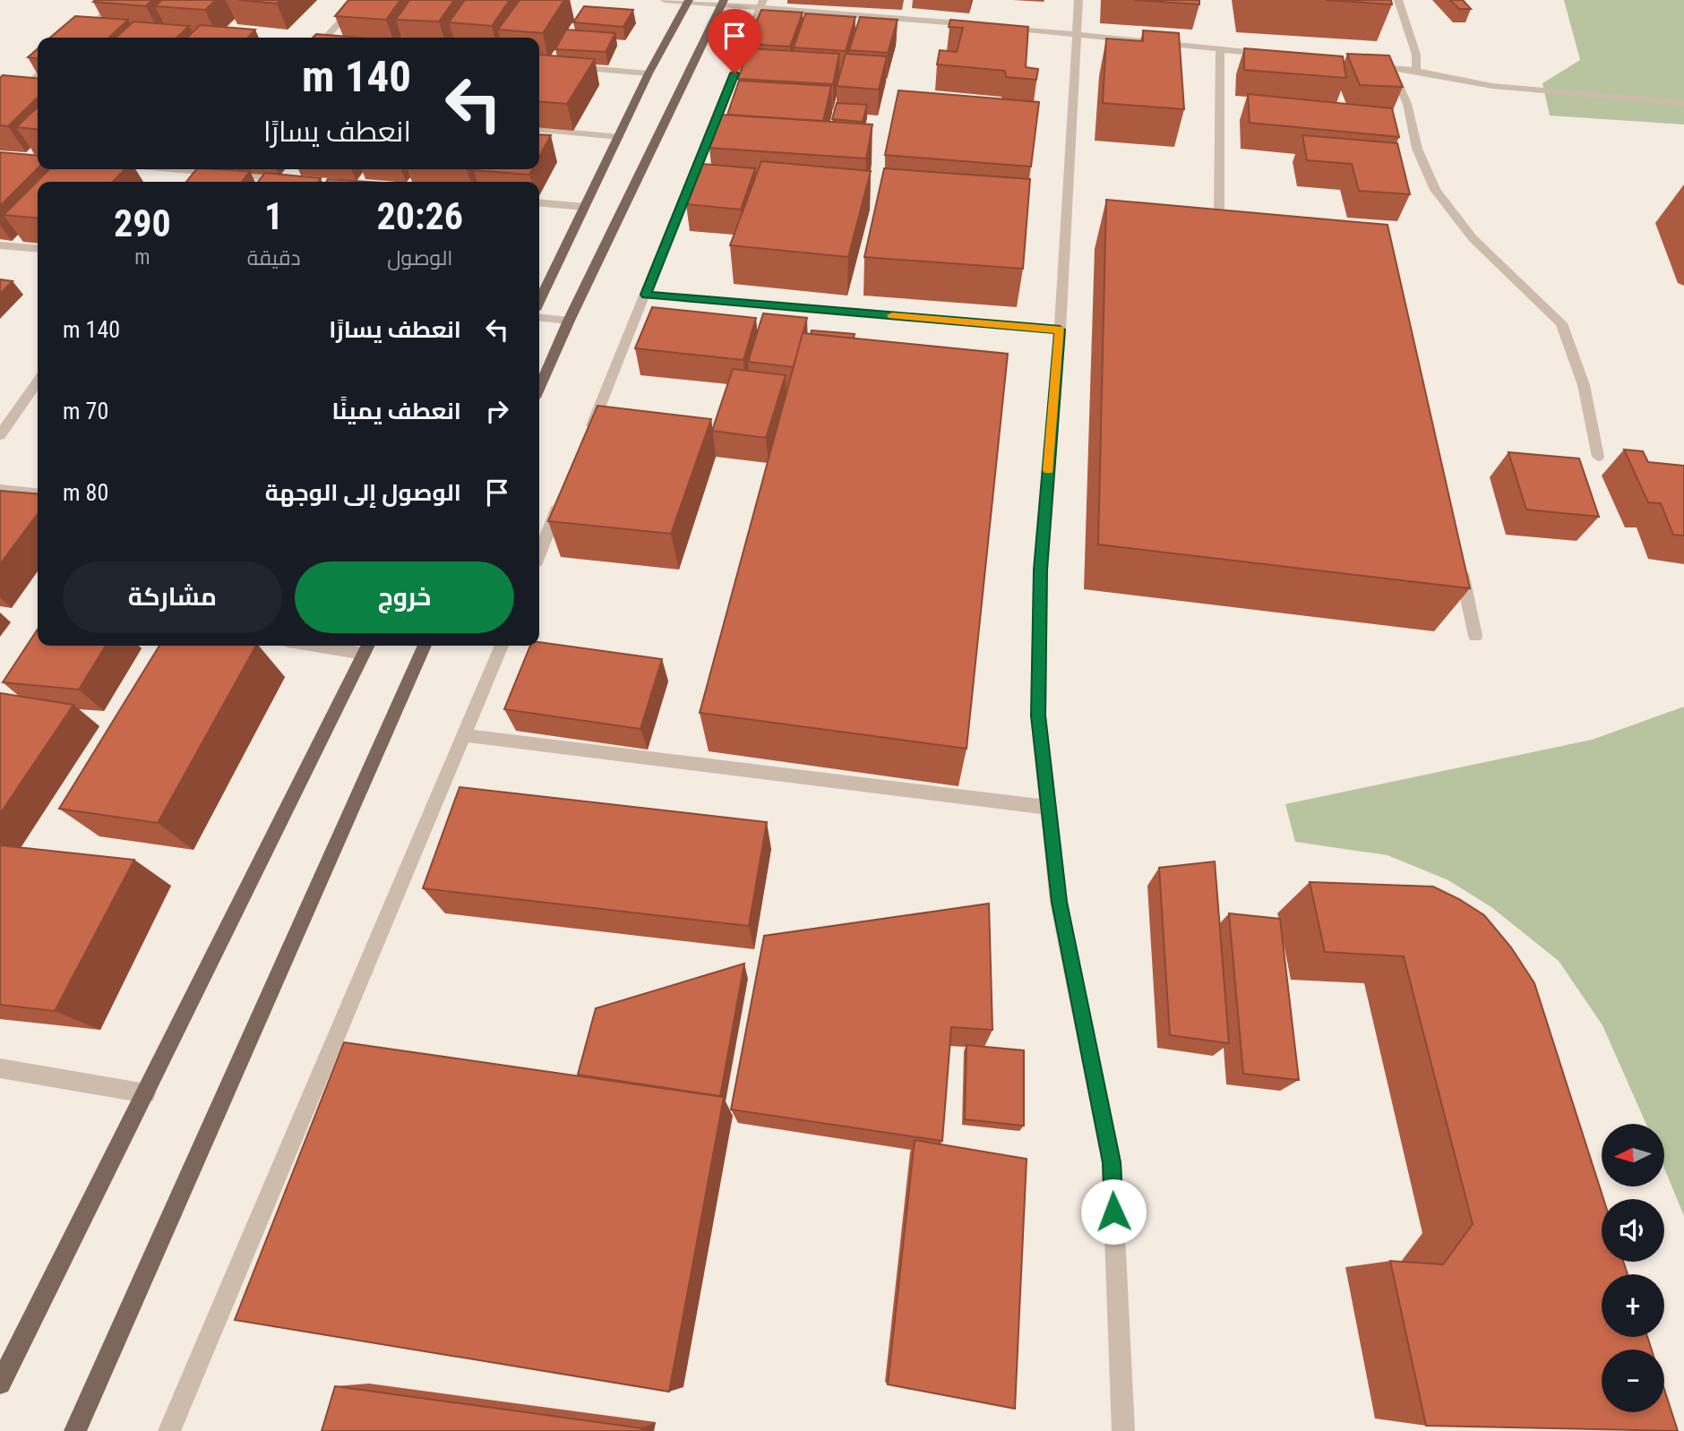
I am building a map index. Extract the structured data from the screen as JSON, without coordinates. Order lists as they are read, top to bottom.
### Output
{
  "north": "left",
  "page": {
    "turn": ["140 m", "انعطف يسارًا"],
    "eta": [
      "20:26",
      "الوصول",
      "1",
      "دقيقة",
      "290",
      "m"
    ],
    "list": [
      {
        "name": "انعطف يسارًا",
        "value": "140 m"
      },
      {
        "name": "انعطف يمينًا",
        "value": "70 m"
      },
      {
        "name": "الوصول إلى الوجهة",
        "value": "80 m"
      }
    ],
    "buttons": ["خروج", "مشاركة"],
    "map_buttons": ["+", "−"]
  }
}
